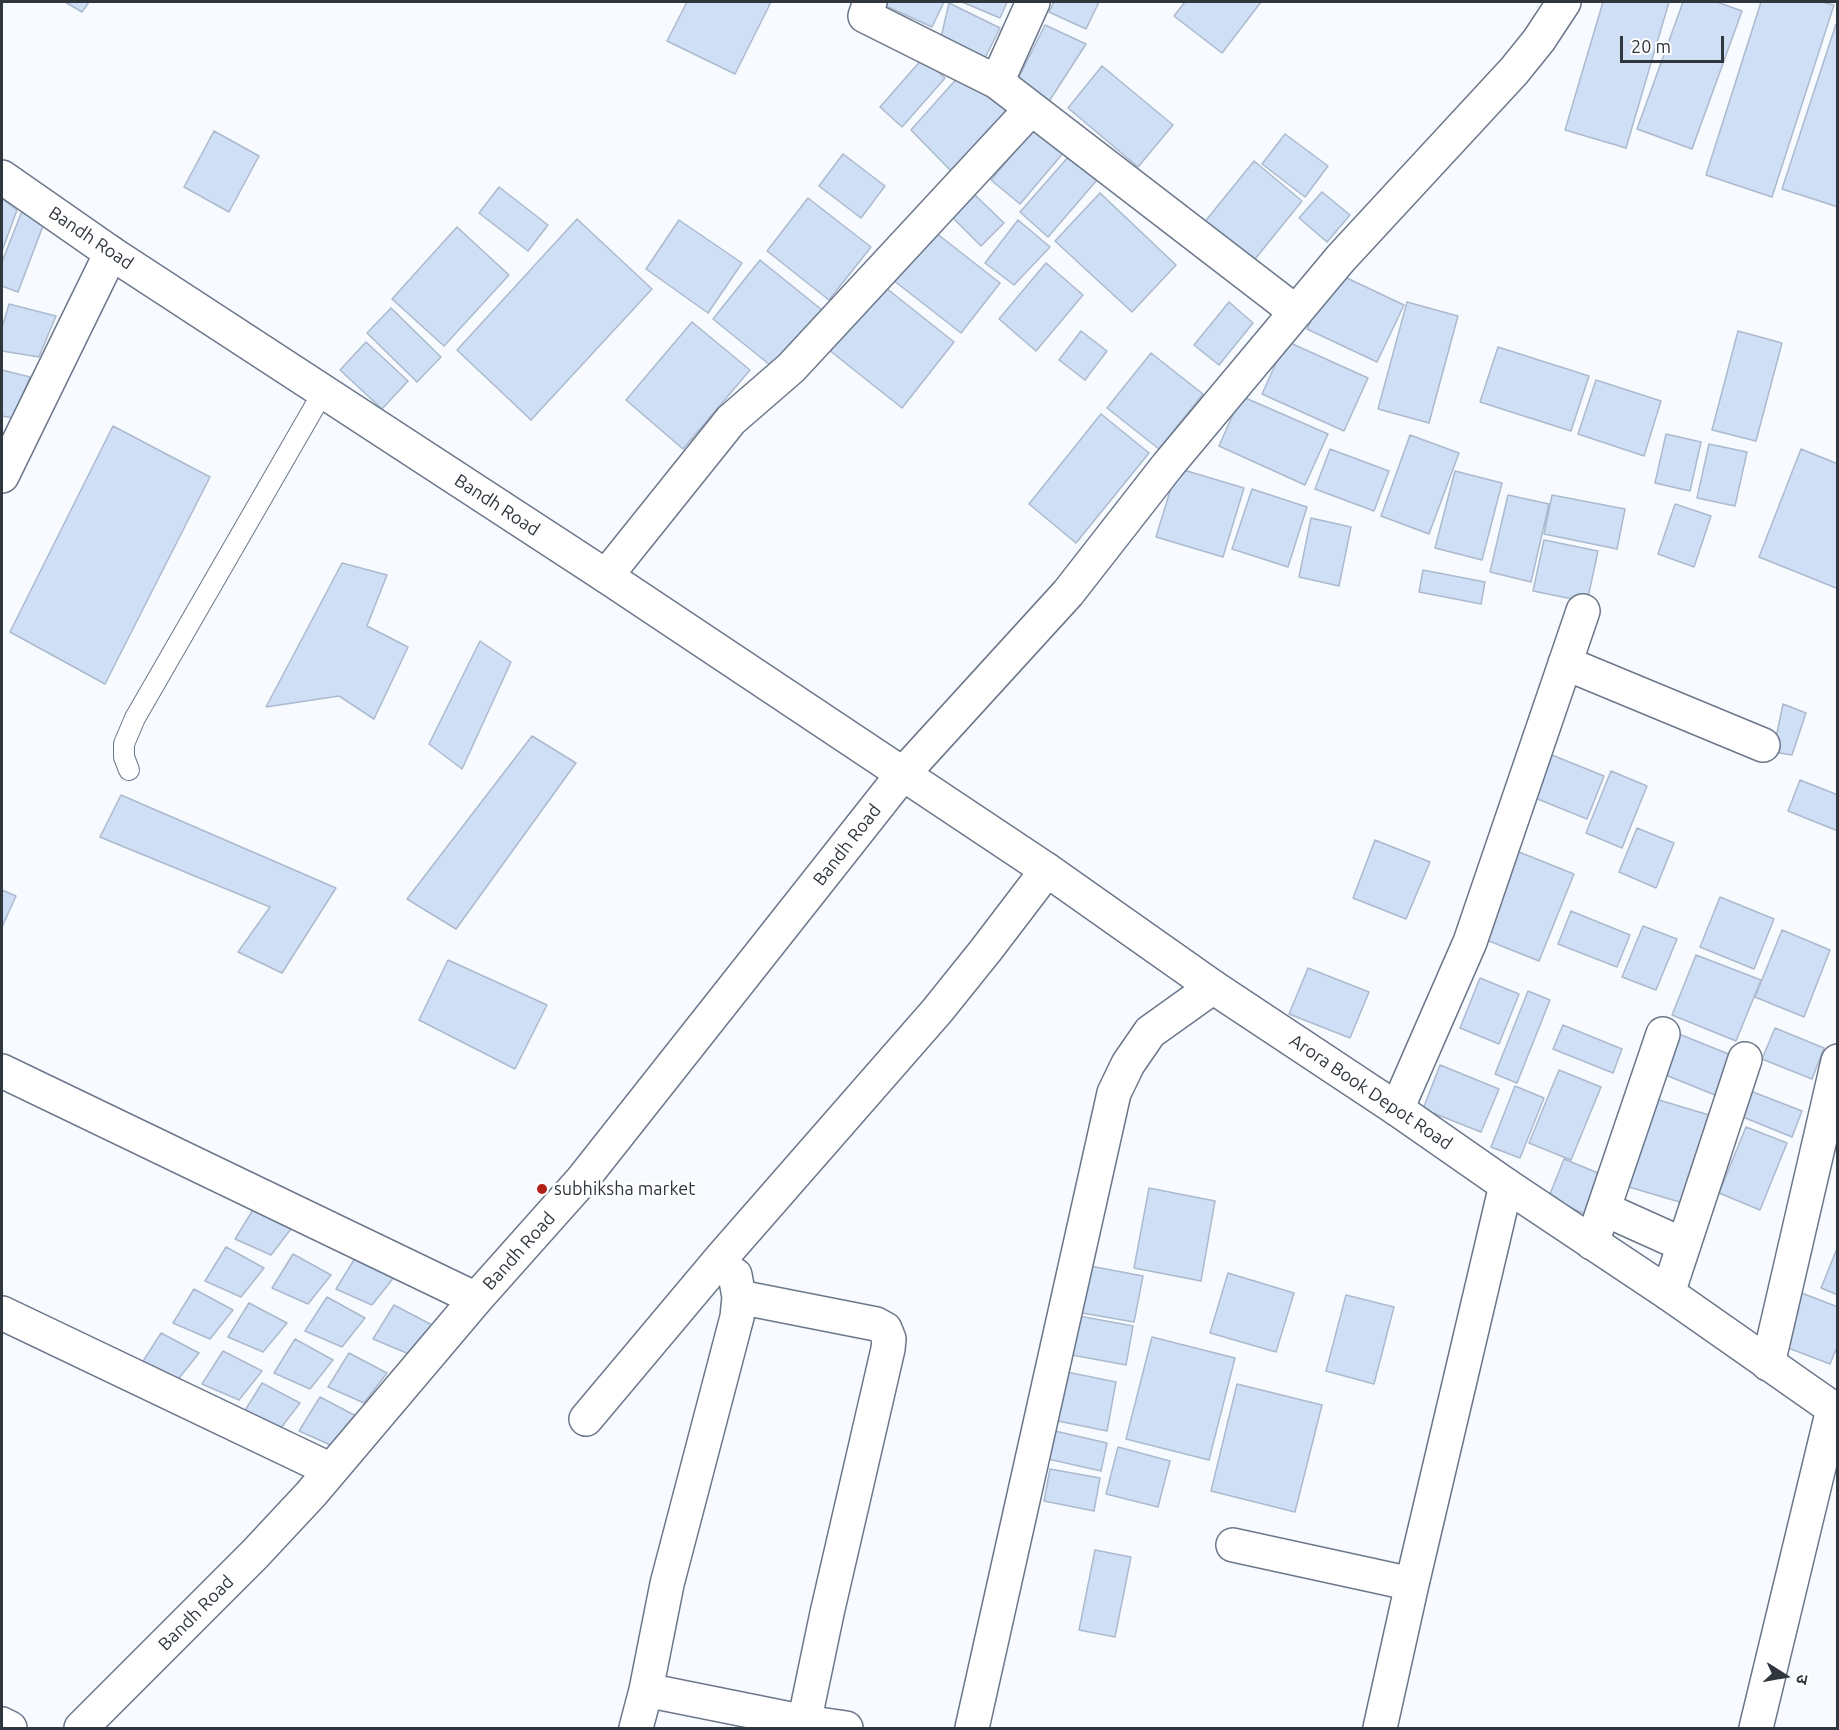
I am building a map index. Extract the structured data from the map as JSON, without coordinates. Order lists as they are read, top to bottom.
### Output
{
  "streets": {
    "street": ["Bandh Road", "Arora Book Depot Road"]
  },
  "crossings": [
    ["Bandh Road", "Arora Book Depot Road"]
  ],
  "places": ["subhiksha market"],
  "scale_bar": "20 m",
  "north": "right"
}
